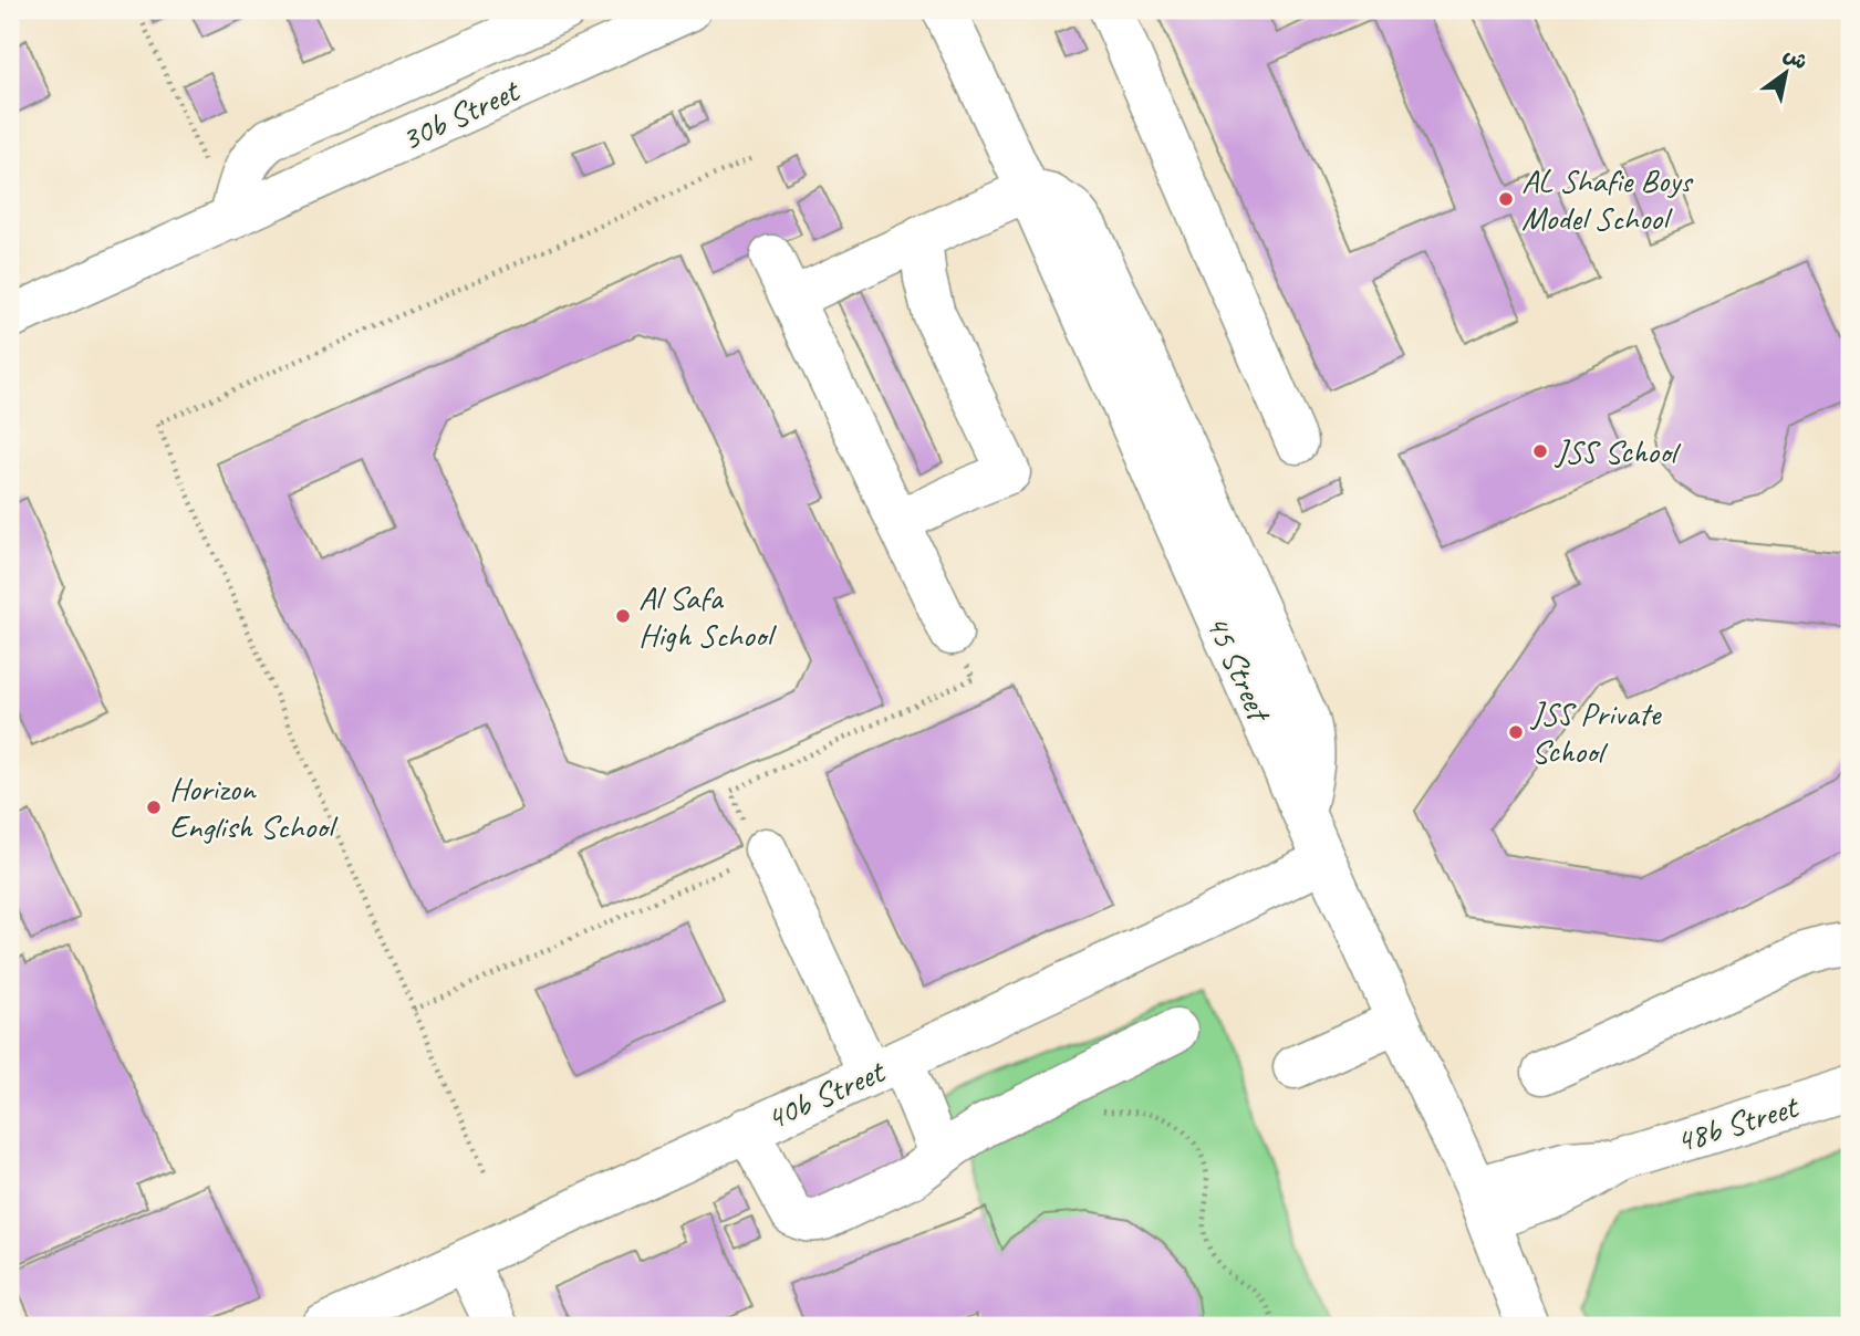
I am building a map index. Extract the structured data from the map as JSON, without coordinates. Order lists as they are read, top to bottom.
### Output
{
  "streets": {
    "street": [
      "30b Street",
      "45 Street",
      "40b Street",
      "48b Street"
    ]
  },
  "crossings": [
    ["45 Street", "40b Street"],
    ["45 Street", "48b Street"]
  ],
  "places": [
    "AL Shafie Boys Model School",
    "JSS School",
    "Al Safa High School",
    "JSS Private School",
    "Horizon English School"
  ],
  "north": "top right"
}
